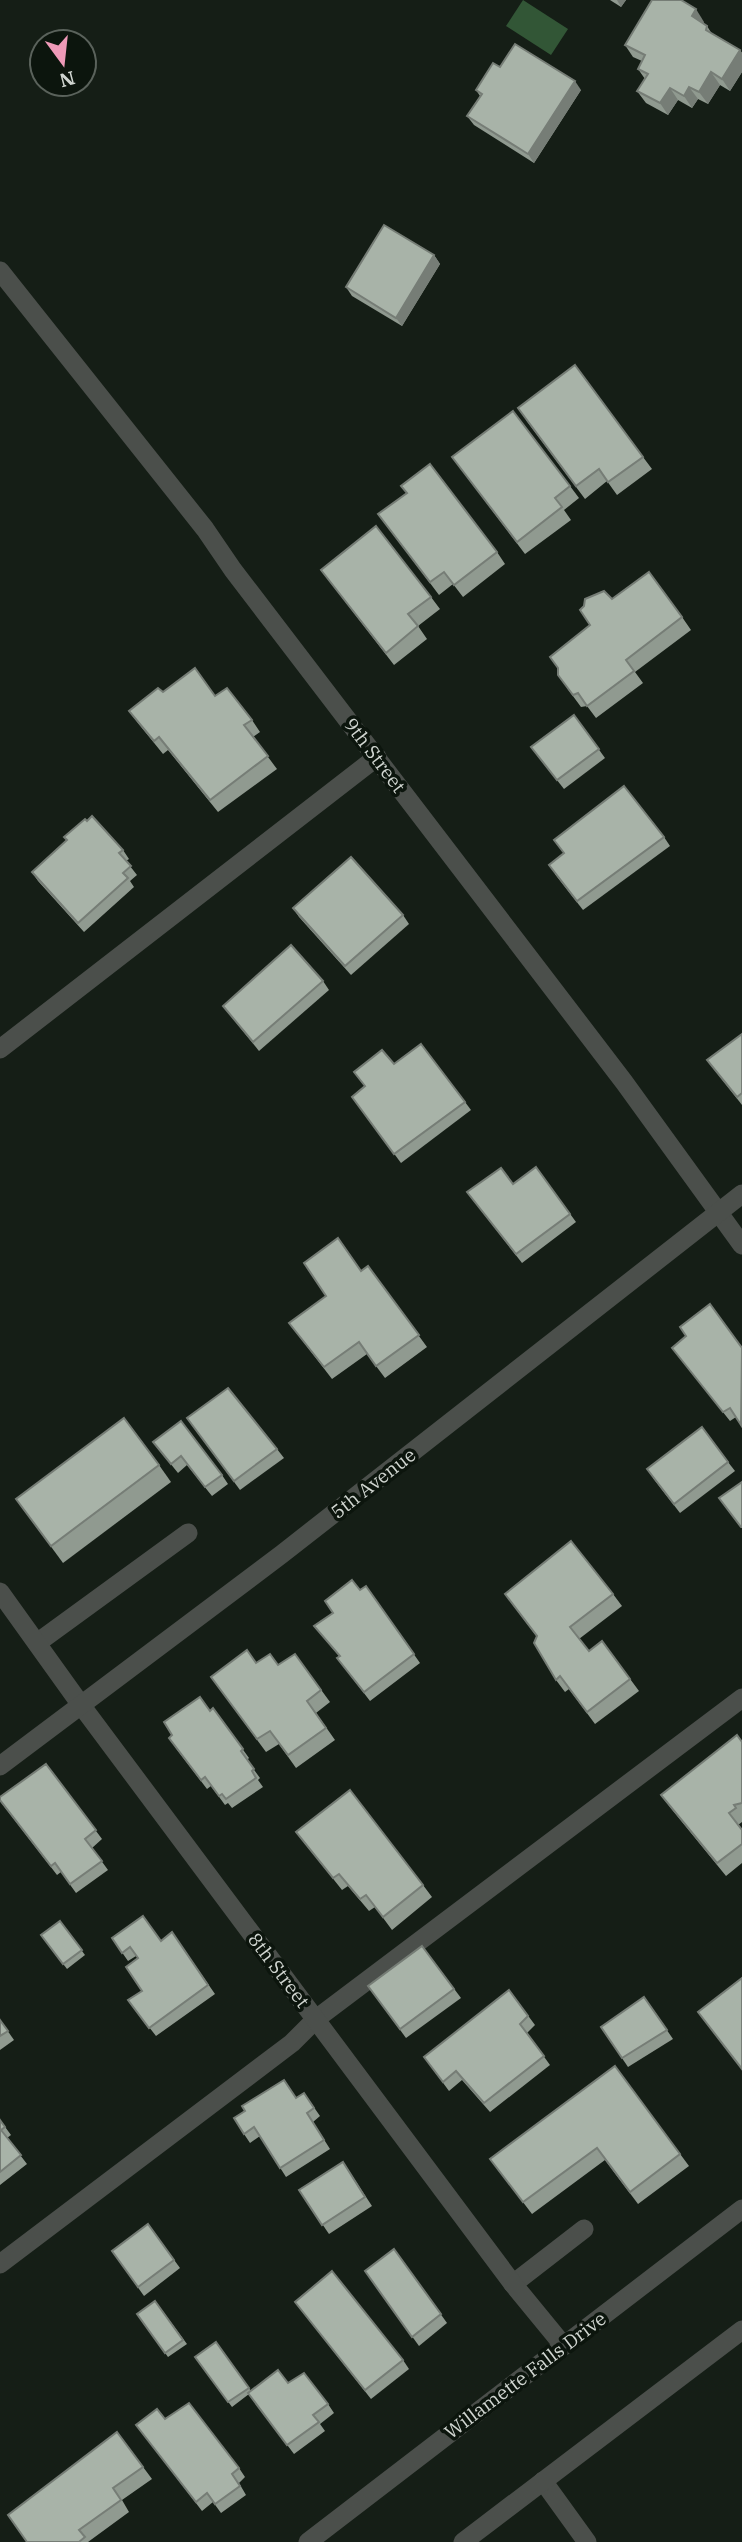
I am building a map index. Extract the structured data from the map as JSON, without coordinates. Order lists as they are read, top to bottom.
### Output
{
  "streets": {
    "street": [
      "9th Street",
      "5th Avenue",
      "8th Street",
      "Willamette Falls Drive"
    ]
  },
  "crossings": [
    ["9th Street", "5th Avenue"],
    ["5th Avenue", "8th Street"],
    ["8th Street", "Willamette Falls Drive"]
  ],
  "north": "bottom"
}
